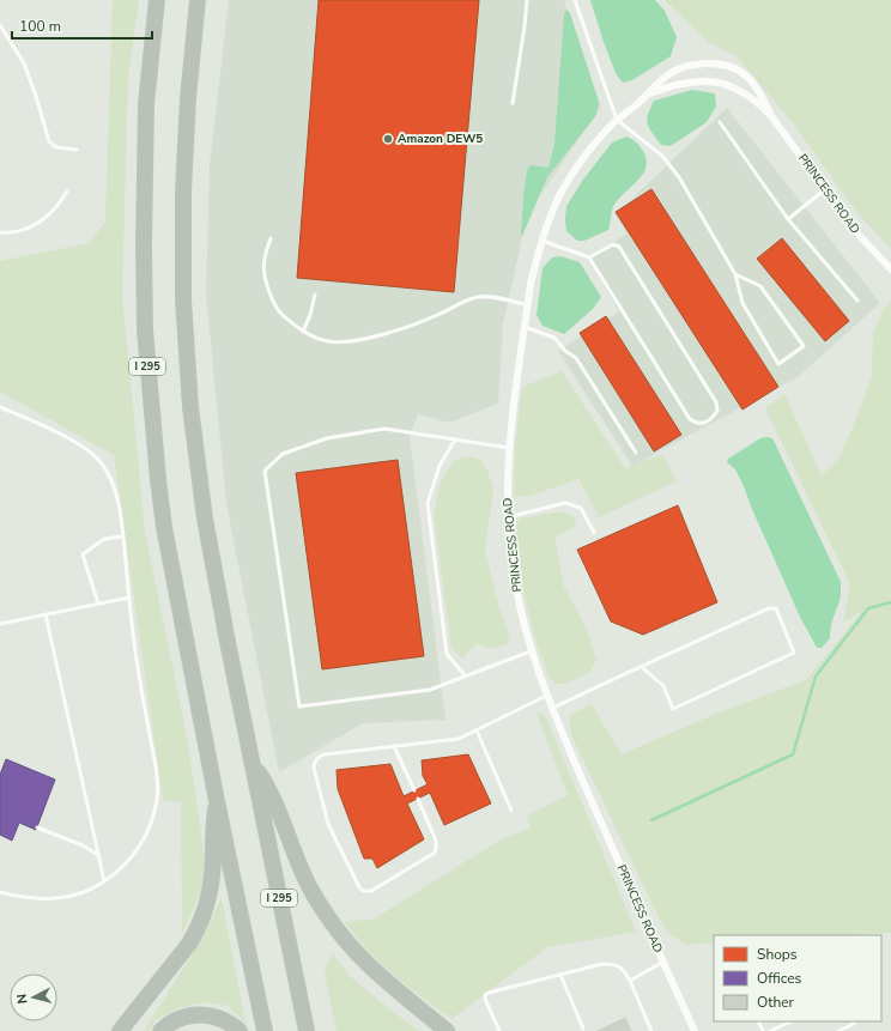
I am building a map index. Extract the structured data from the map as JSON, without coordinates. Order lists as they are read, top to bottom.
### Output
{
  "streets": {
    "highway": ["I 295"],
    "street": ["PRINCESS ROAD"]
  },
  "places": ["Amazon DEW5"],
  "legend": ["Shops", "Offices", "Other"],
  "scale_bar": "100 m",
  "north": "left"
}
